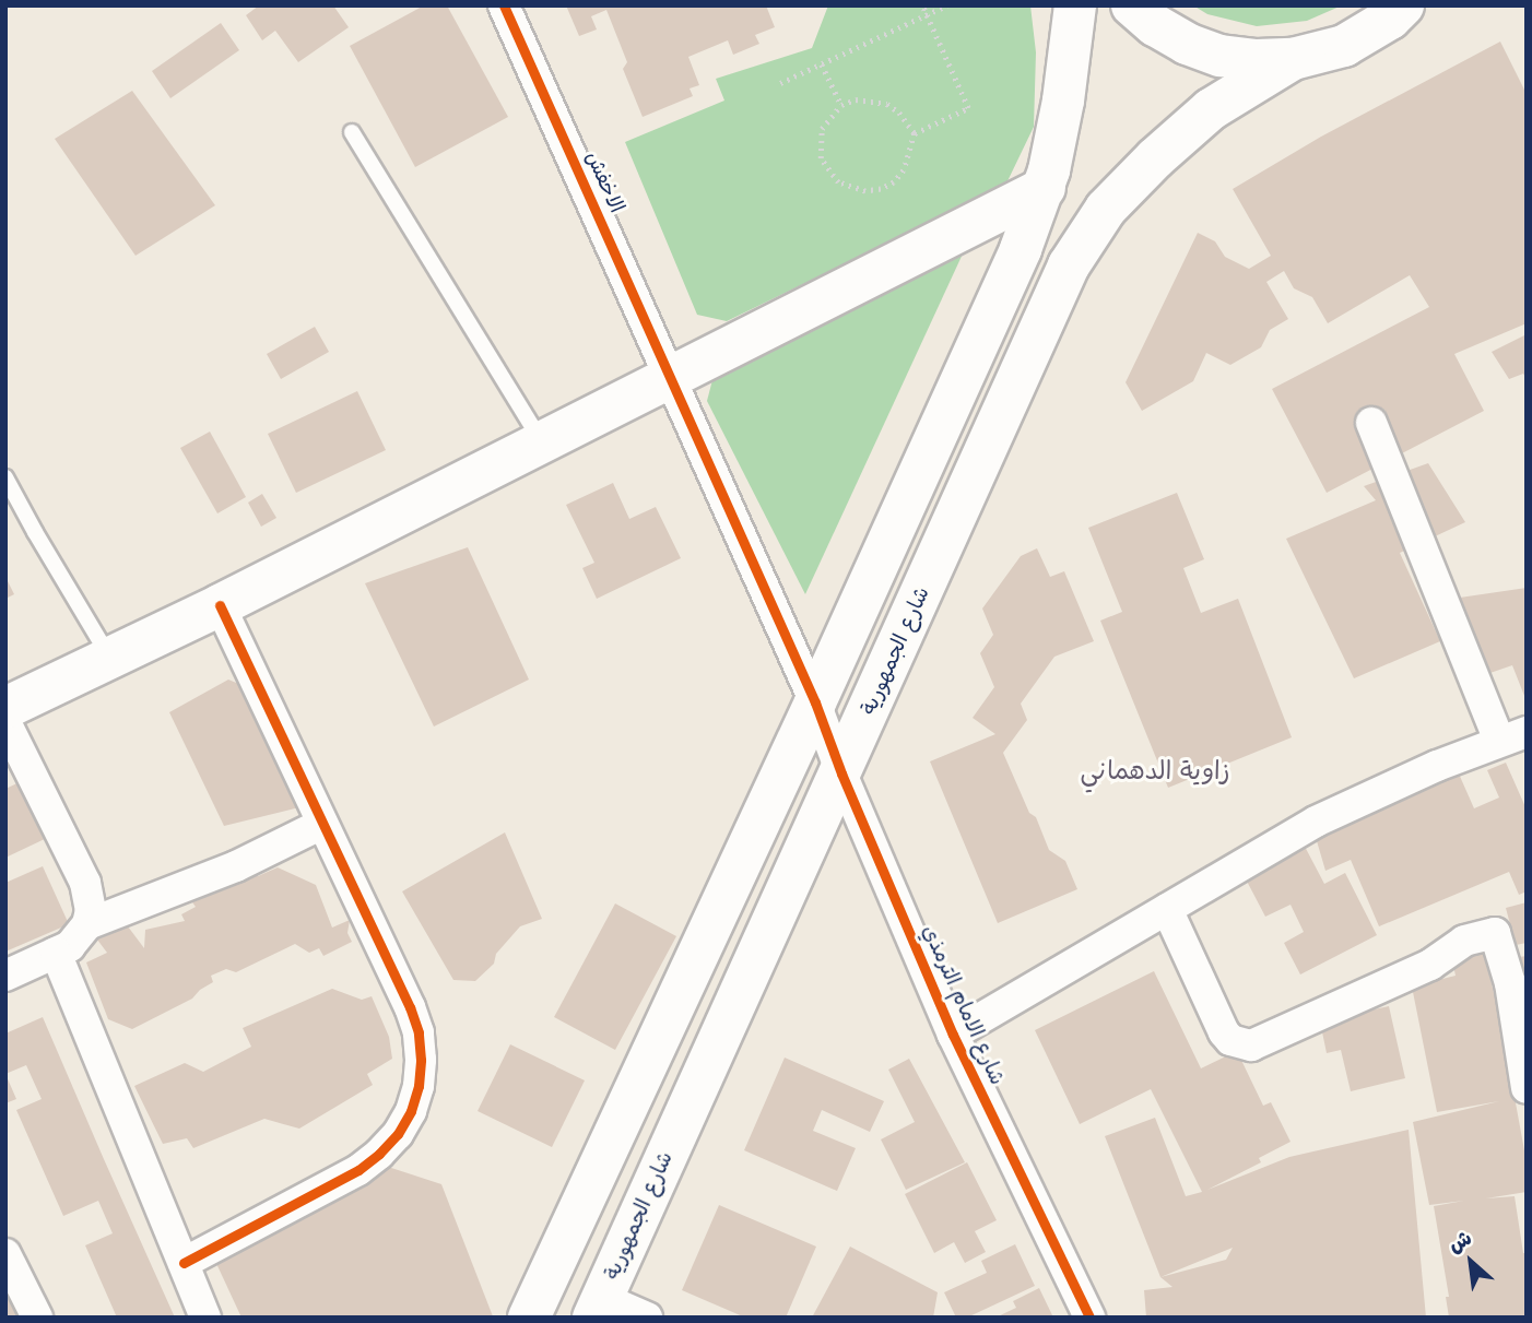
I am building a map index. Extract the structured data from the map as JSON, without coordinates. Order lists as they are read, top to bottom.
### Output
{
  "streets": {
    "main road": ["شارع الجمهورية"],
    "street": ["الاخفش", "شارع الامام الترمذي"]
  },
  "crossings": [
    ["الاخفش", "شارع الامام الترمذي"],
    ["شارع الجمهورية", "شارع الامام الترمذي"]
  ],
  "districts": ["زاوية الدهماني"],
  "north": "top left"
}
